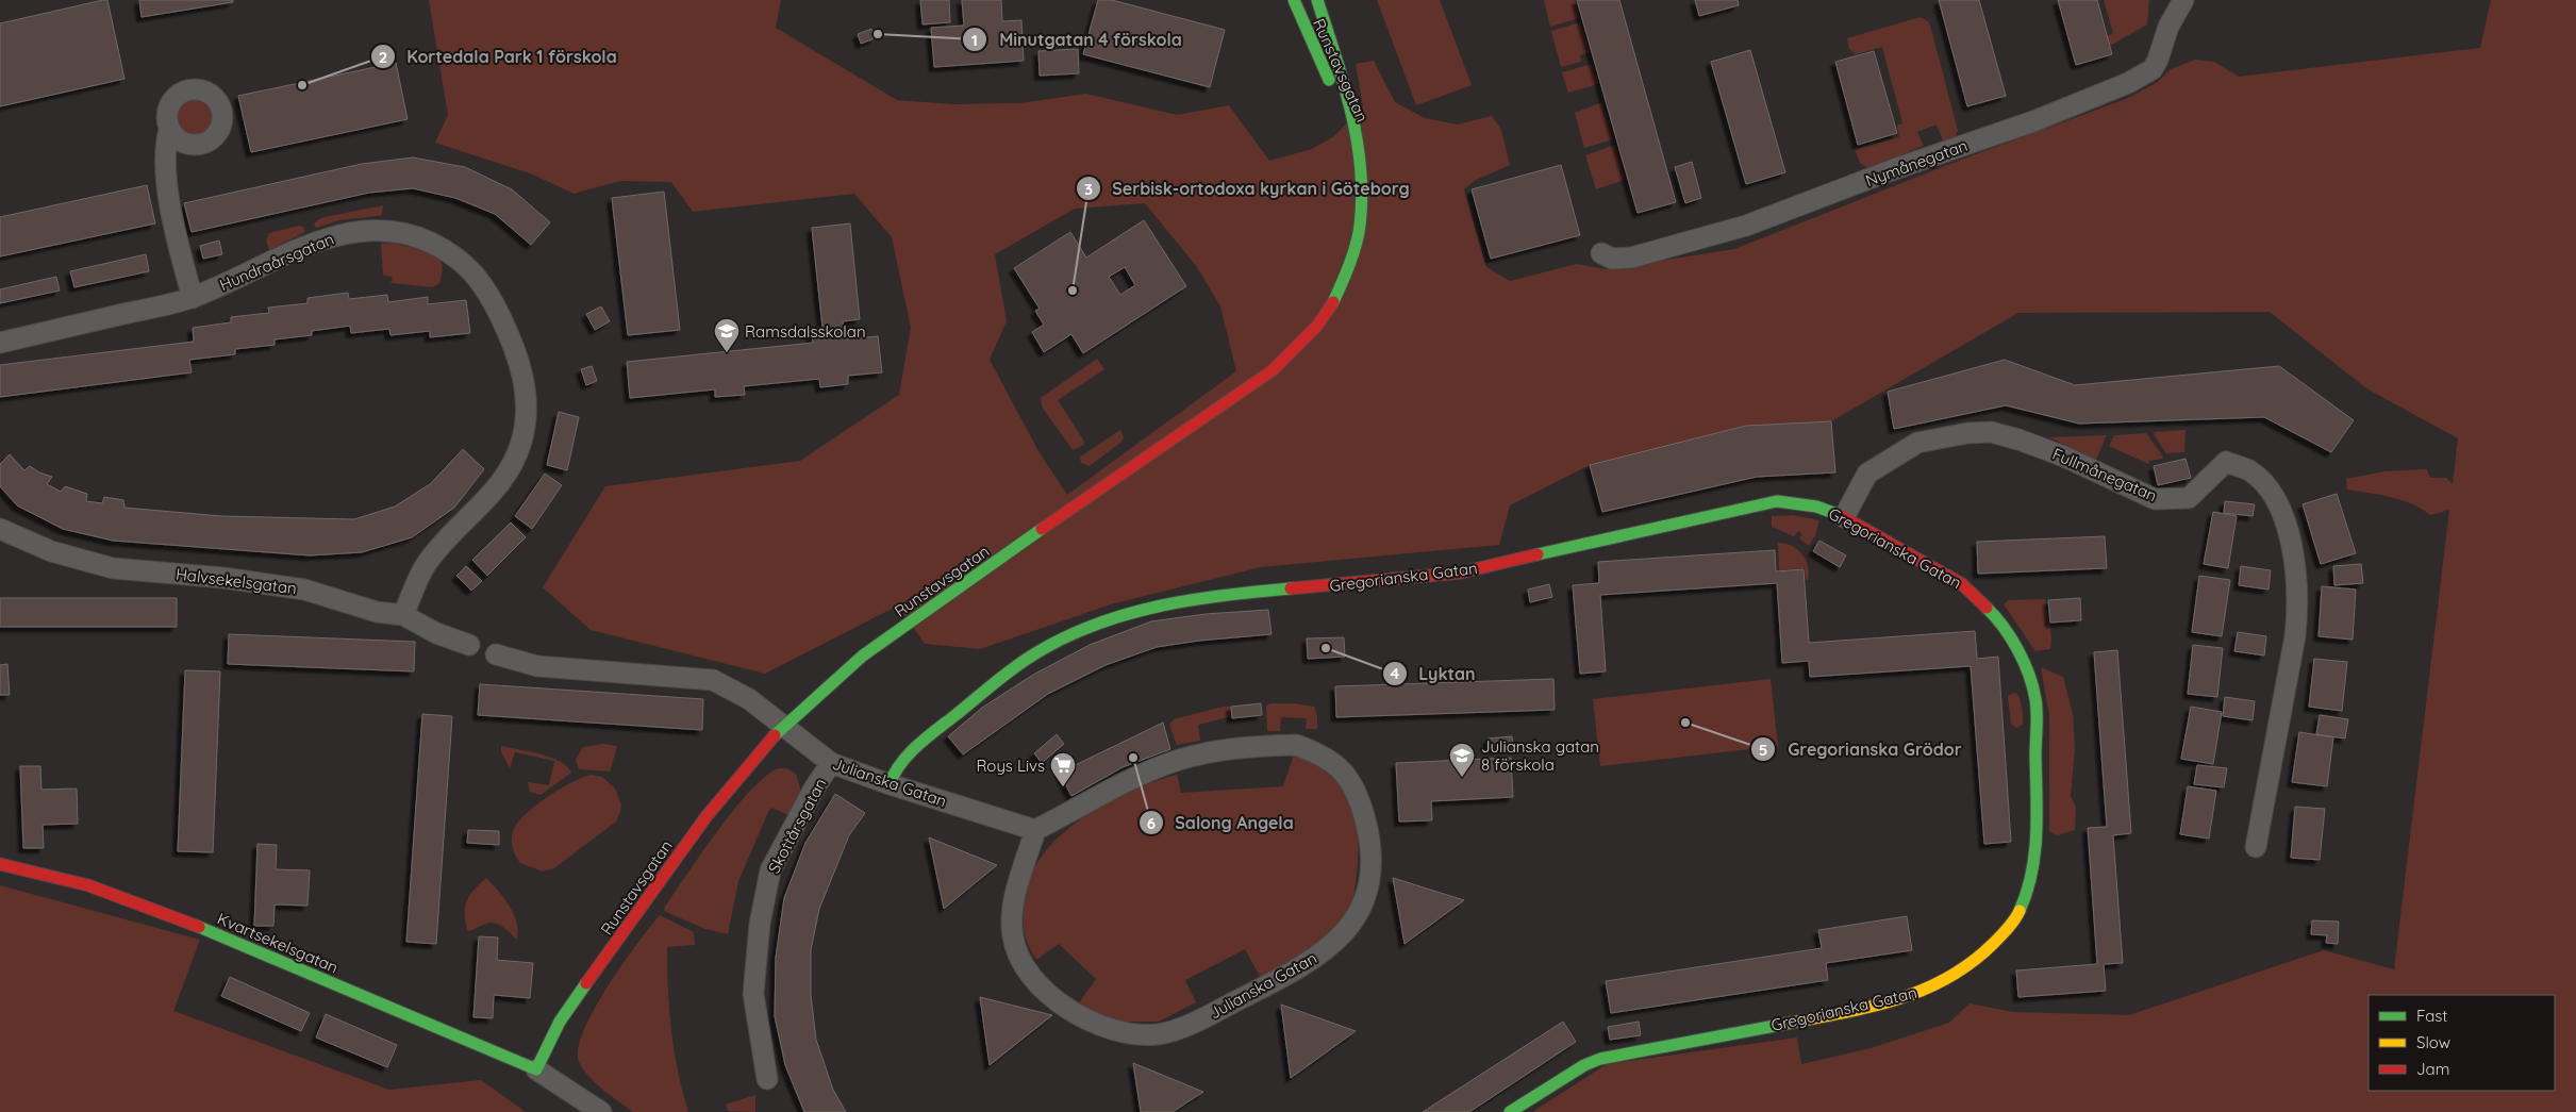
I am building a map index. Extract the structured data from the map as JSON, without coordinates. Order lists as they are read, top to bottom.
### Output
{
  "streets": {
    "street": [
      "Runstavsgatan",
      "Nymånegatan",
      "Hundraårsgatan",
      "Fullmånegatan",
      "Gregorianska Gatan",
      "Halvsekelsgatan",
      "Julianska Gatan",
      "Skottårsgatan",
      "Kvartsekelsgatan"
    ]
  },
  "crossings": [
    ["Runstavsgatan", "Julianska Gatan"],
    ["Runstavsgatan", "Kvartsekelsgatan"],
    ["Hundraårsgatan", "Halvsekelsgatan"],
    ["Fullmånegatan", "Gregorianska Gatan"],
    ["Gregorianska Gatan", "Julianska Gatan"],
    ["Julianska Gatan", "Skottårsgatan"]
  ],
  "places": {
    "other": [
      "Minutgatan 4 förskola",
      "Kortedala Park 1 förskola",
      "Serbisk-ortodoxa kyrkan i Göteborg",
      "Lyktan",
      "Gregorianska Grödor",
      "Salong Angela"
    ],
    "school or university": ["Ramsdalsskolan", "Julianska gatan 8 förskola"],
    "supermarket": ["Roys Livs"]
  },
  "legend": ["Fast", "Slow", "Jam"]
}
